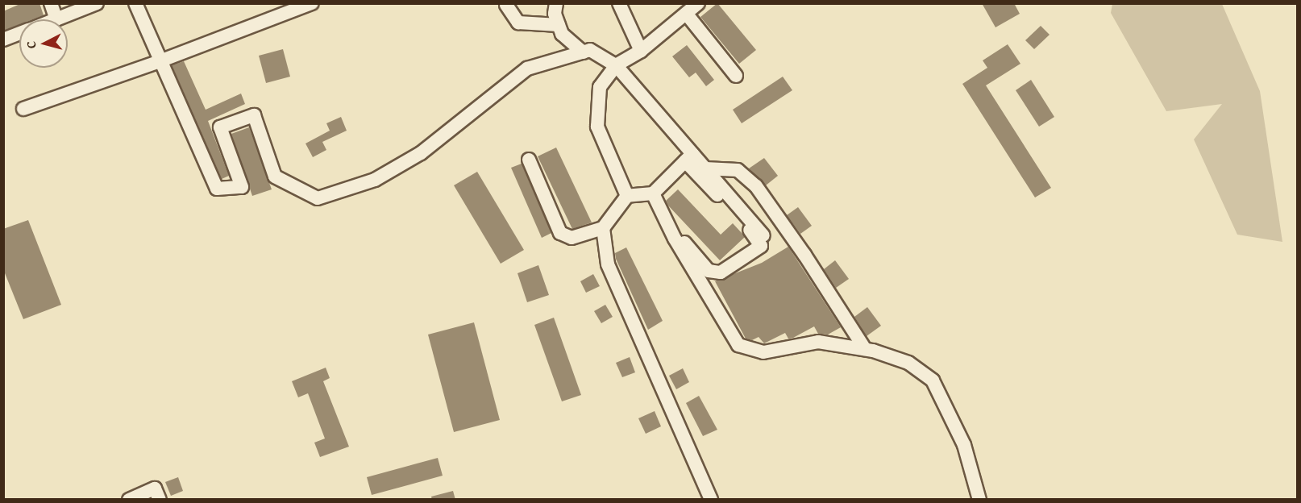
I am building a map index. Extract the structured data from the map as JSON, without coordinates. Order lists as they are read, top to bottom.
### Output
{
  "north": "left"
}
